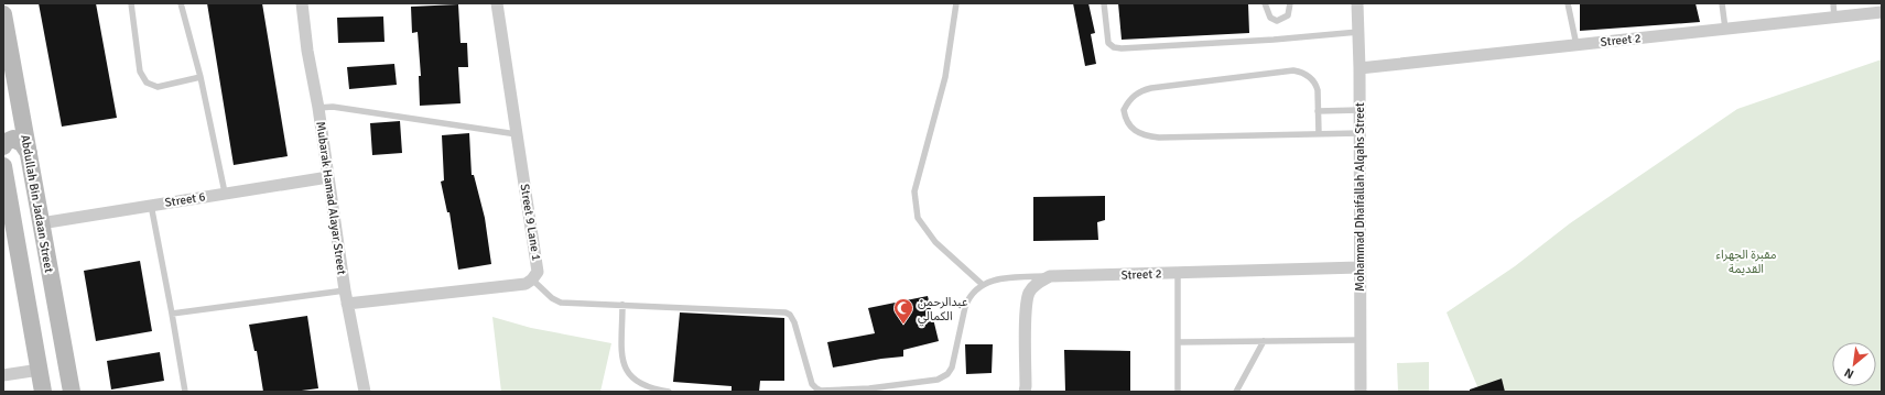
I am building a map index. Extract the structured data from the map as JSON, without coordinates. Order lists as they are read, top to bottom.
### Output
{
  "streets": {
    "street": [
      "Street 2",
      "Mohammad Dhaifallah Alqahs Street",
      "Mubarak Hamad Alayar Street",
      "Street 6",
      "Abdullah Bin Jadaan Street",
      "Street 9 Lane 1"
    ]
  },
  "crossings": [
    ["Street 2", "Mohammad Dhaifallah Alqahs Street"],
    ["Mubarak Hamad Alayar Street", "Street 6"],
    ["Mubarak Hamad Alayar Street", "Street 9 Lane 1"],
    ["Street 6", "Abdullah Bin Jadaan Street"]
  ],
  "parks": ["مقبرة الجهراء القديمة"],
  "places": {
    "mosque": ["عبدالرحمن الكمالي"]
  },
  "north": "bottom left"
}
